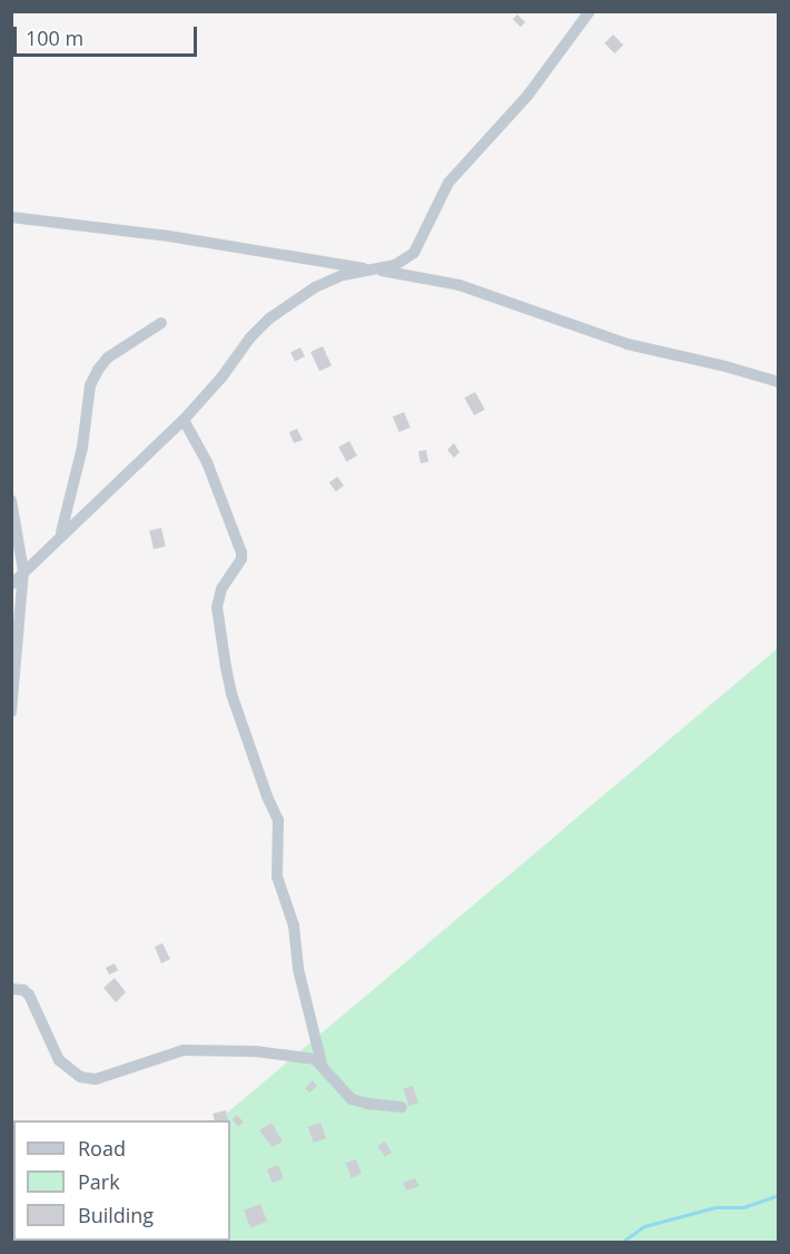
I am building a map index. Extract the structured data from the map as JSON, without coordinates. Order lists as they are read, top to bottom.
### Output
{
  "legend": ["Road", "Park", "Building"],
  "scale_bar": "100 m"
}
